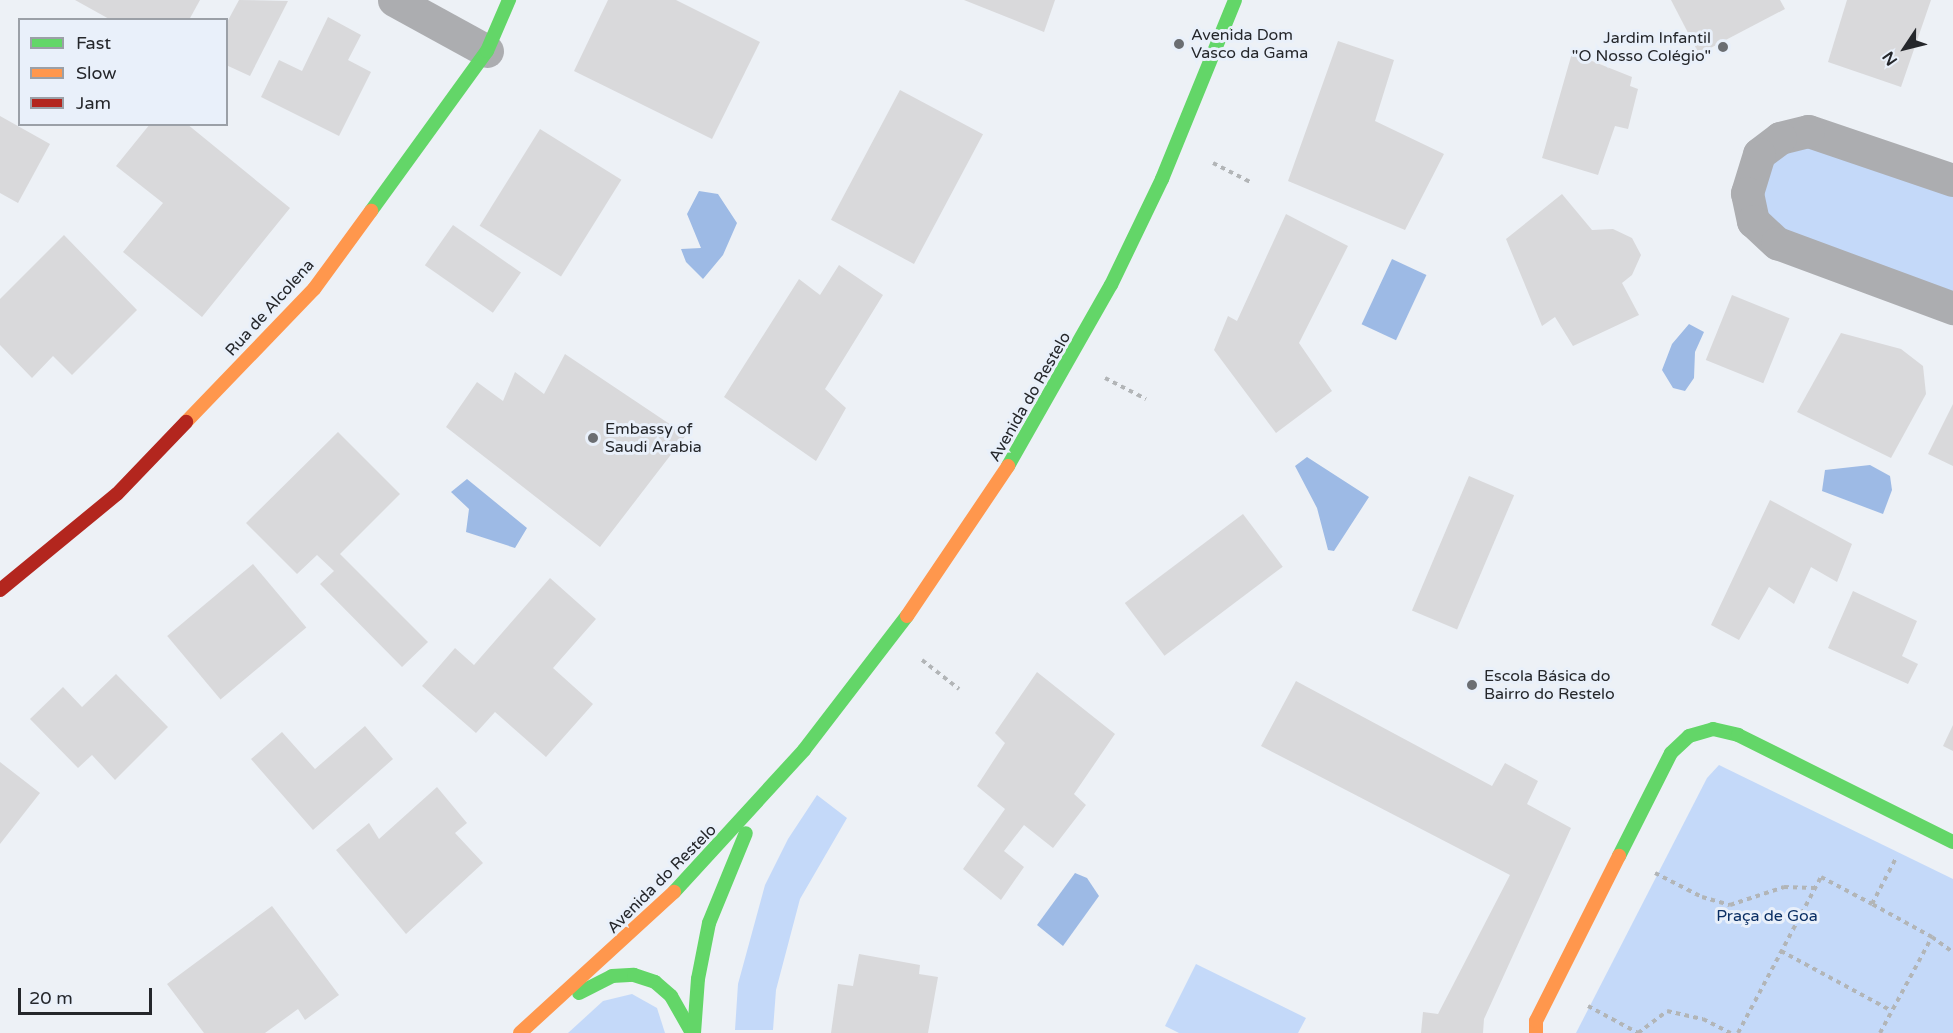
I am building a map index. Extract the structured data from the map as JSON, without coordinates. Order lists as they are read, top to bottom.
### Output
{
  "streets": {
    "street": ["Rua de Alcolena", "Avenida do Restelo"]
  },
  "parks": ["Praça de Goa"],
  "places": [
    "Avenida Dom Vasco da Gama",
    "Jardim Infantil \"O Nosso Colégio\"",
    "Embassy of Saudi Arabia",
    "Escola Básica do Bairro do Restelo"
  ],
  "legend": ["Fast", "Slow", "Jam"],
  "scale_bar": "20 m",
  "north": "bottom left"
}
